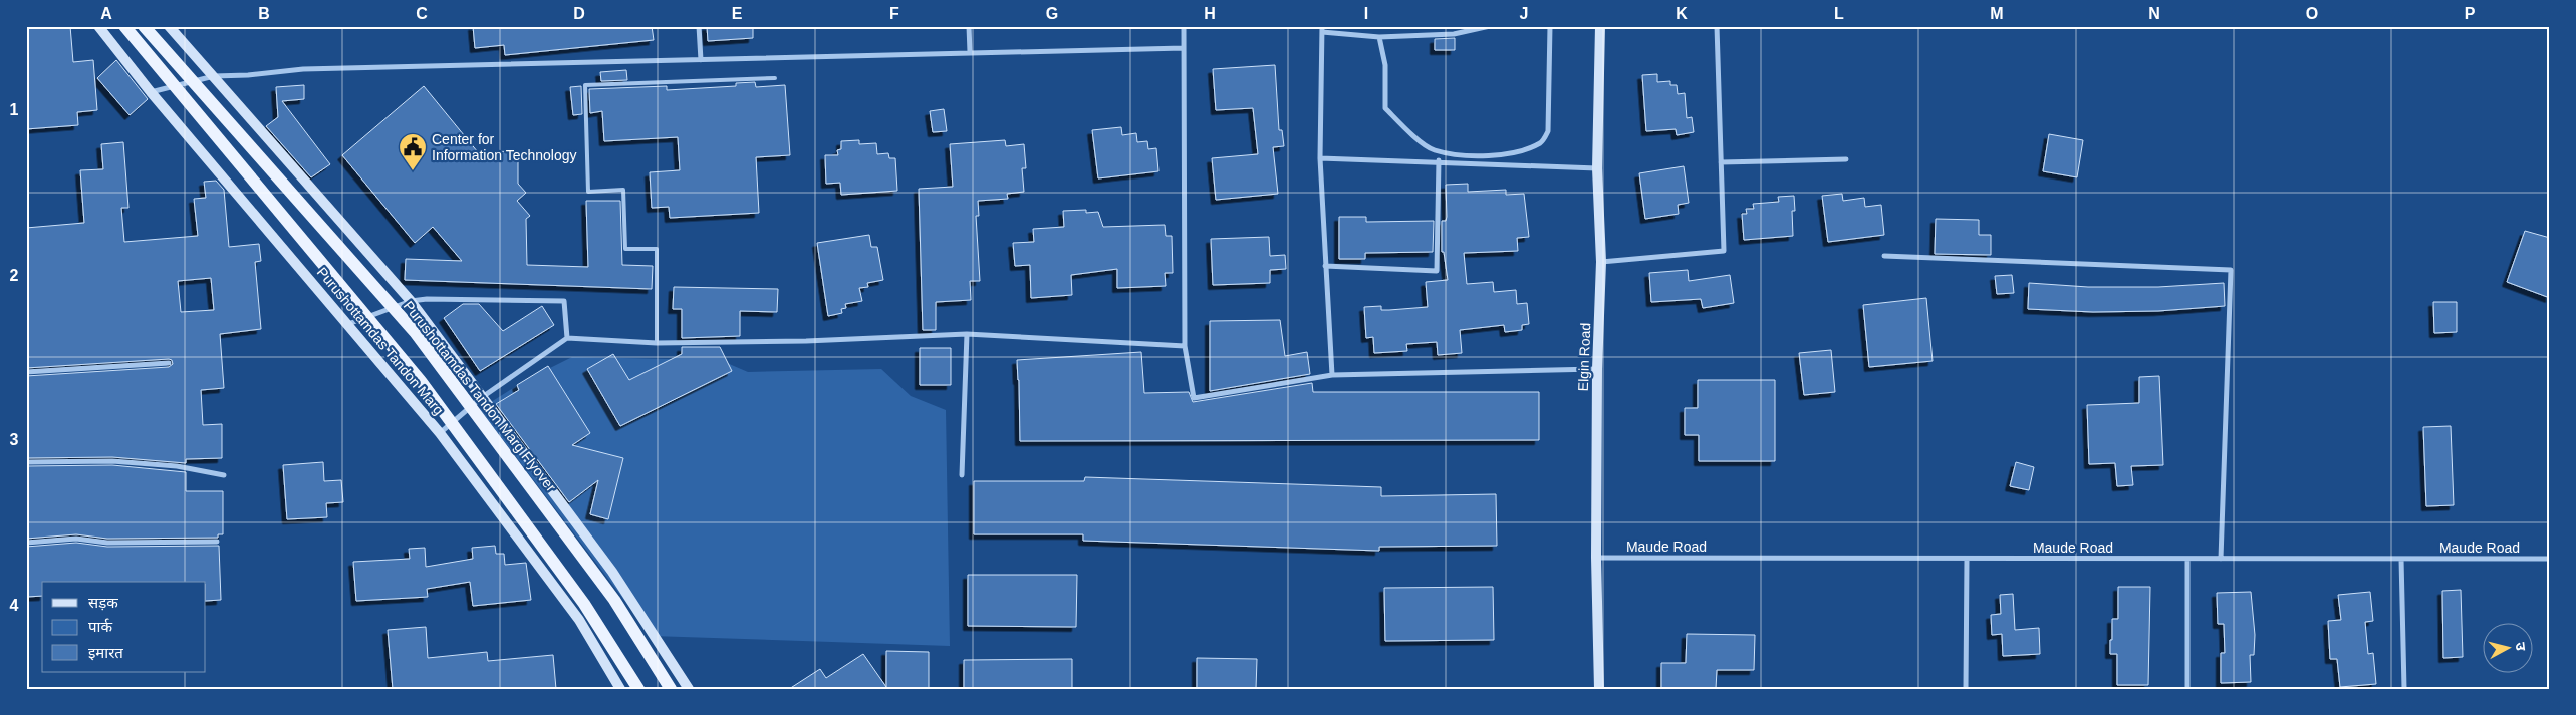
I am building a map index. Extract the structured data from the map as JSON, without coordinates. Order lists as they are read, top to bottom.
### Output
{
  "streets": {
    "main road": ["Purushottamdas Tandon Marg", "Elgin Road", "Purushottamdas Tandon Marg Flyover"],
    "street": ["Maude Road"]
  },
  "crossings": [
    ["Elgin Road", "Maude Road"]
  ],
  "places": {
    "public building": ["Center for Information Technology"]
  },
  "legend": ["सड़क", "पार्क", "इमारत"],
  "north": "right",
  "grid": {
    "columns": [
      "A",
      "B",
      "C",
      "D",
      "E",
      "F",
      "G",
      "H",
      "I",
      "J",
      "K",
      "L",
      "M",
      "N",
      "O",
      "P"
    ],
    "rows": [
      "1",
      "2",
      "3",
      "4"
    ]
  }
}
